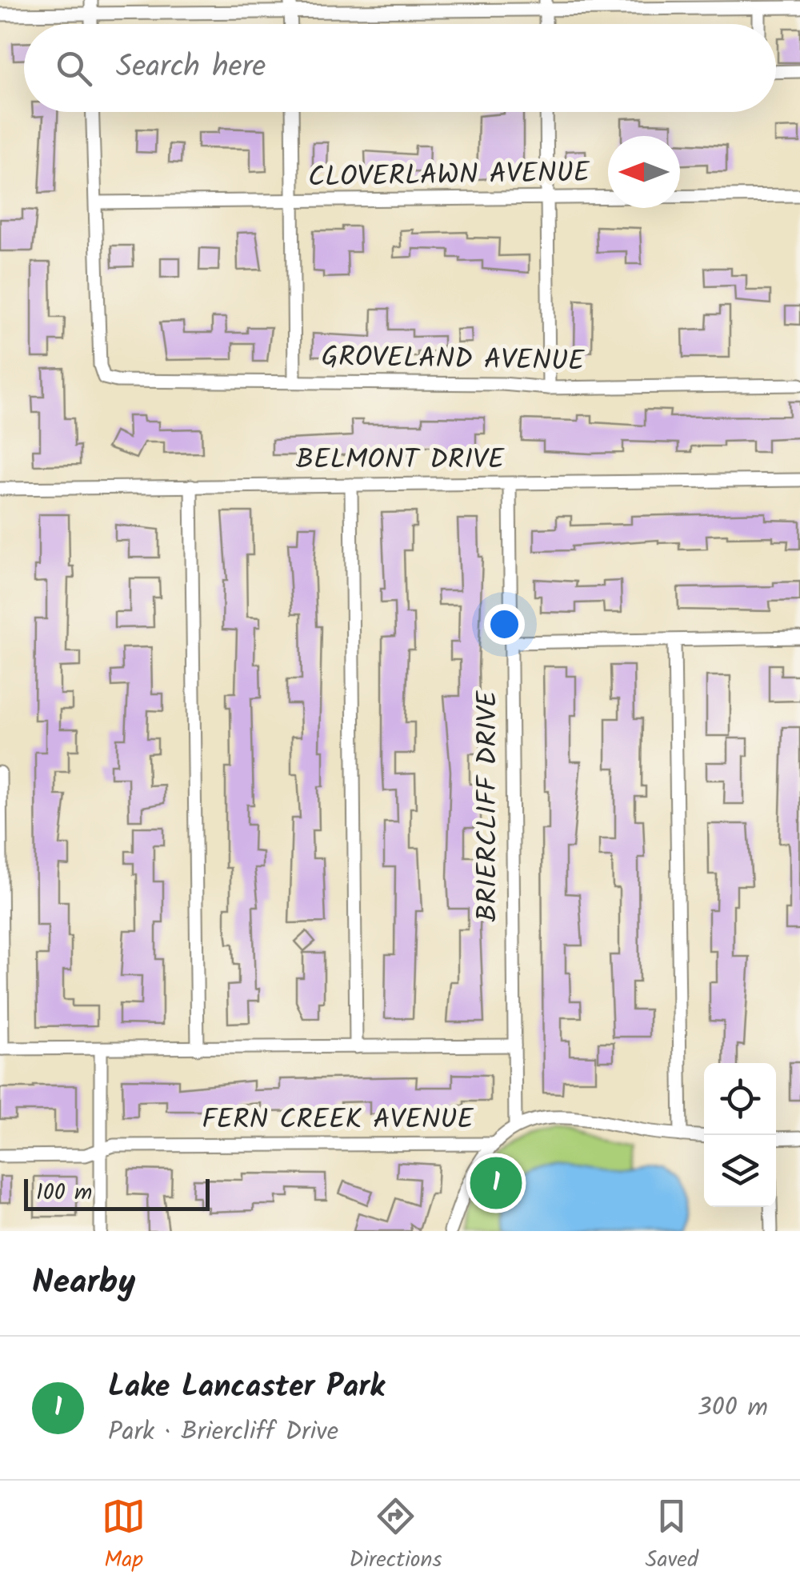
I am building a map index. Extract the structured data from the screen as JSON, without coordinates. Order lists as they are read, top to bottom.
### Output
{
  "streets": {
    "street": [
      "CLOVERLAWN AVENUE",
      "GROVELAND AVENUE",
      "BELMONT DRIVE",
      "BRIERCLIFF DRIVE",
      "FERN CREEK AVENUE"
    ]
  },
  "crossings": [
    ["CLOVERLAWN AVENUE", "GROVELAND AVENUE"],
    ["BELMONT DRIVE", "BRIERCLIFF DRIVE"],
    ["BRIERCLIFF DRIVE", "FERN CREEK AVENUE"]
  ],
  "scale_bar": "100 m",
  "north": "left",
  "page": {
    "search": "Search here",
    "pins": "1",
    "scale": "100 m",
    "heading": "Nearby",
    "list": [
      {
        "mark": "1",
        "name": "Lake Lancaster Park",
        "note": "Park · Briercliff Drive",
        "value": "300 m"
      }
    ],
    "nav": ["Map", "Directions", "Saved"]
  }
}
